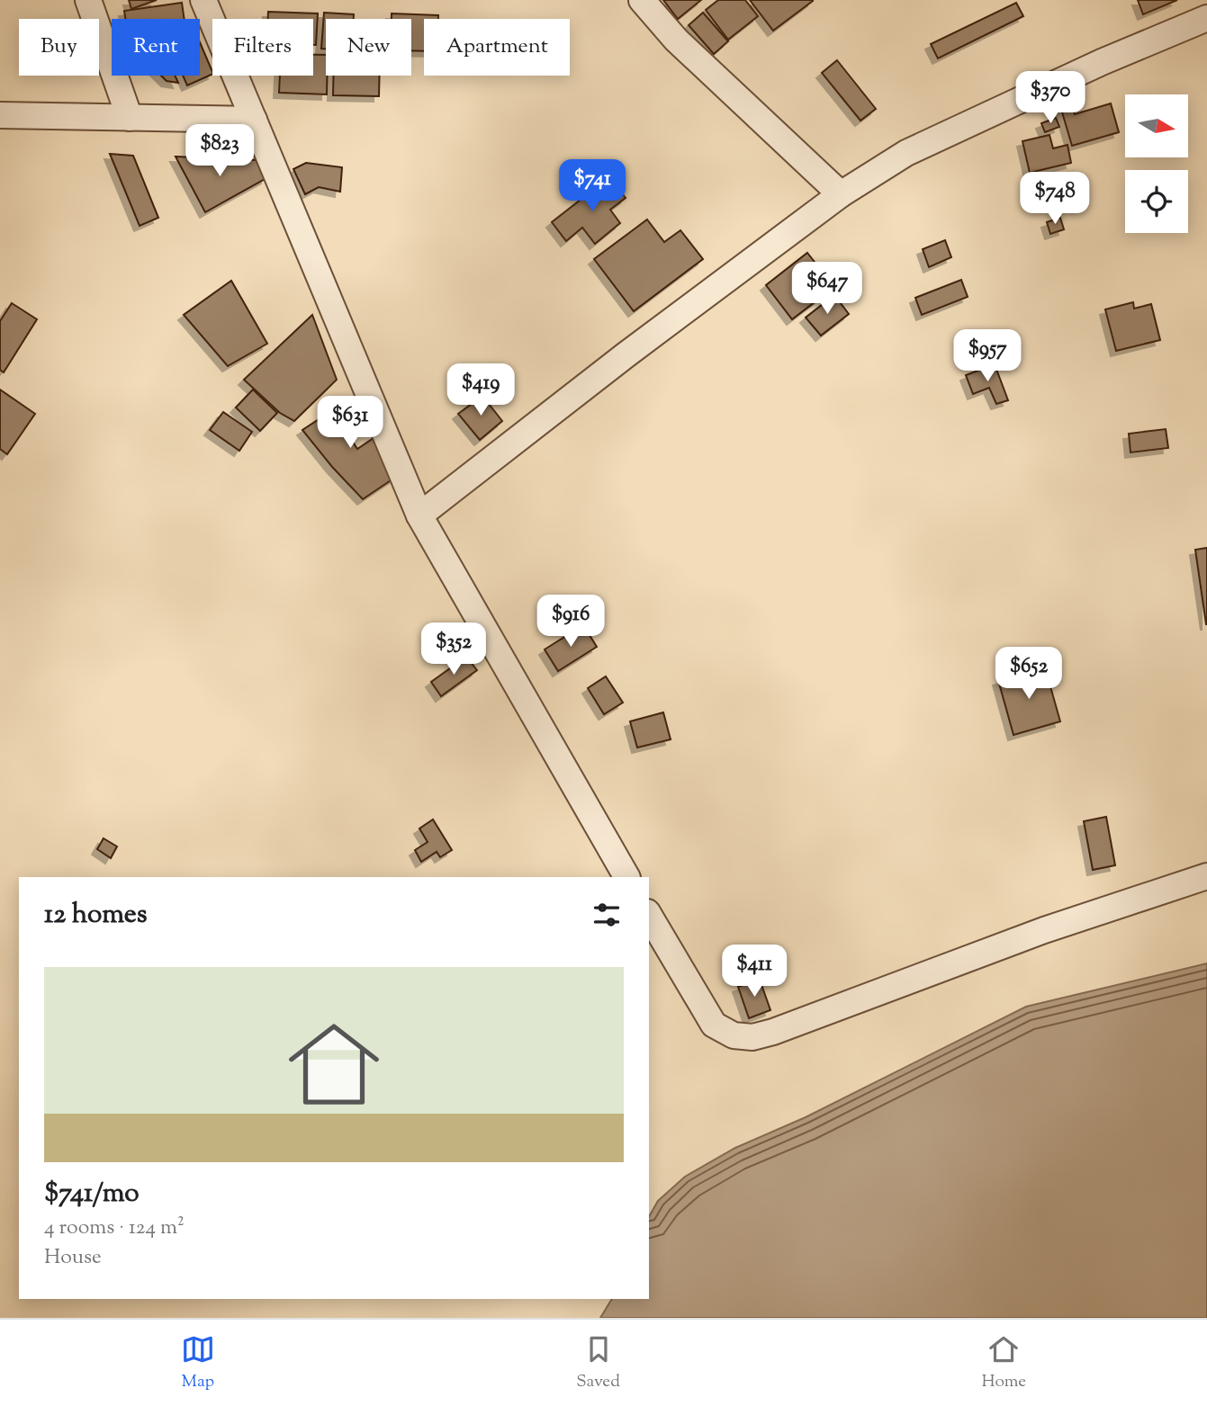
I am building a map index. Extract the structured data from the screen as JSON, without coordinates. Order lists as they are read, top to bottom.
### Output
{
  "north": "right",
  "page": {
    "chip": [
      "Buy",
      "Rent",
      "Filters",
      "New",
      "Apartment"
    ],
    "price": [
      "$370",
      "$823",
      "$741",
      "$748",
      "$647",
      "$957",
      "$419",
      "$631",
      "$916",
      "$352",
      "$652",
      "$411"
    ],
    "heading": "12 homes",
    "list": [
      {
        "name": "$741/mo",
        "note": "4 rooms · 124 m² · House"
      }
    ],
    "tabs": ["Map", "Saved", "Home"]
  }
}
